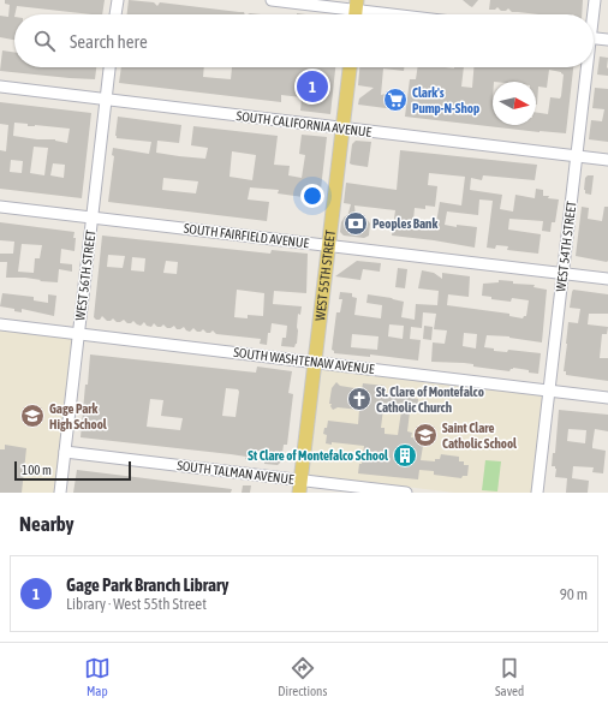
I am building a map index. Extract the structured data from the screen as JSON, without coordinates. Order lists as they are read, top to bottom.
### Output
{
  "streets": {
    "main road": ["WEST 55TH STREET"],
    "street": [
      "SOUTH CALIFORNIA AVENUE",
      "SOUTH FAIRFIELD AVENUE",
      "WEST 54TH STREET",
      "WEST 56TH STREET",
      "SOUTH WASHTENAW AVENUE",
      "SOUTH TALMAN AVENUE"
    ]
  },
  "crossings": [
    ["SOUTH CALIFORNIA AVENUE", "WEST 54TH STREET"],
    ["SOUTH CALIFORNIA AVENUE", "WEST 56TH STREET"],
    ["SOUTH CALIFORNIA AVENUE", "WEST 55TH STREET"],
    ["SOUTH FAIRFIELD AVENUE", "WEST 54TH STREET"],
    ["SOUTH FAIRFIELD AVENUE", "WEST 56TH STREET"],
    ["SOUTH FAIRFIELD AVENUE", "WEST 55TH STREET"],
    ["WEST 54TH STREET", "SOUTH WASHTENAW AVENUE"],
    ["WEST 56TH STREET", "SOUTH WASHTENAW AVENUE"],
    ["WEST 56TH STREET", "SOUTH TALMAN AVENUE"],
    ["WEST 55TH STREET", "SOUTH WASHTENAW AVENUE"],
    ["WEST 55TH STREET", "SOUTH TALMAN AVENUE"]
  ],
  "places": {
    "supermarket": ["Clark's Pump-N-Shop"],
    "bank": ["Peoples Bank"],
    "church": ["St. Clare of Montefalco Catholic Church"],
    "school or university": ["Gage Park High School", "Saint Clare Catholic School"],
    "building": ["St Clare of Montefalco School"]
  },
  "scale_bar": "100 m",
  "north": "right",
  "page": {
    "search": "Search here",
    "pins": "1",
    "scale": "100 m",
    "heading": "Nearby",
    "list": [
      {
        "mark": "1",
        "name": "Gage Park Branch Library",
        "note": "Library · West 55th Street",
        "value": "90 m"
      }
    ],
    "nav": ["Map", "Directions", "Saved"]
  }
}
